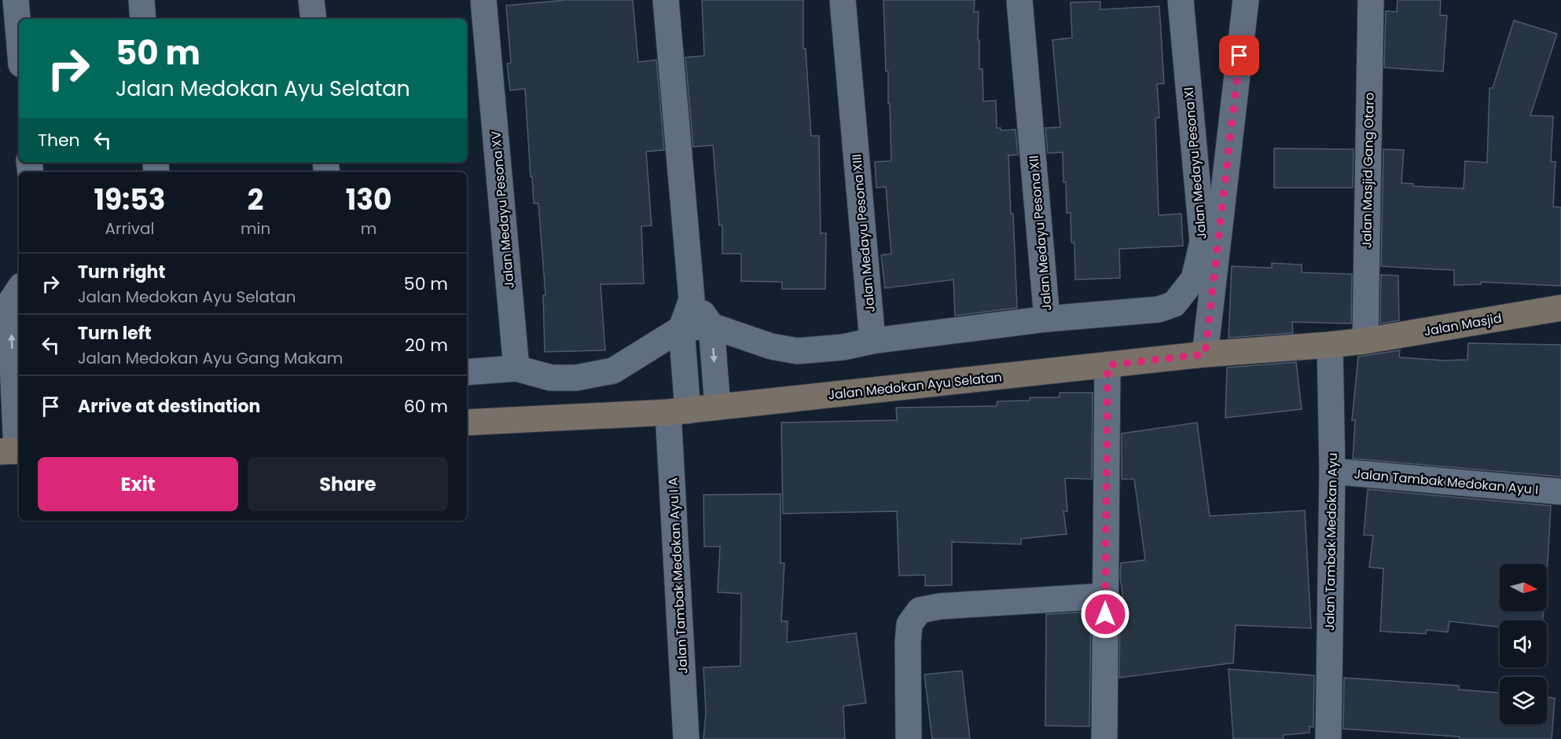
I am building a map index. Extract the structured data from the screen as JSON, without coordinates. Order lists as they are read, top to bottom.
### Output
{
  "streets": {
    "street": [
      "Jalan Medayu Pesona XI",
      "Jalan Masjid Gang Otaro",
      "Jalan Medayu Pesona XV",
      "Jalan Medayu Pesona XIII",
      "Jalan Medayu Pesona XII",
      "Jalan Masjid",
      "Jalan Medokan Ayu Selatan",
      "Jalan Tambak Medokan Ayu I",
      "Jalan Tambak Medokan Ayu",
      "Jalan Tambak Medokan Ayu I A"
    ]
  },
  "crossings": [
    ["Jalan Medayu Pesona XI", "Jalan Medayu Pesona XII"],
    ["Jalan Masjid Gang Otaro", "Jalan Masjid"],
    ["Jalan Masjid Gang Otaro", "Jalan Medokan Ayu Selatan"],
    ["Jalan Medayu Pesona XIII", "Jalan Medayu Pesona XII"],
    ["Jalan Masjid", "Jalan Medokan Ayu Selatan"],
    ["Jalan Medokan Ayu Selatan", "Jalan Tambak Medokan Ayu"],
    ["Jalan Medokan Ayu Selatan", "Jalan Tambak Medokan Ayu I A"],
    ["Jalan Tambak Medokan Ayu I", "Jalan Tambak Medokan Ayu"]
  ],
  "north": "right",
  "page": {
    "turn": ["50 m", "Jalan Medokan Ayu Selatan"],
    "then": "Then",
    "eta": [
      "19:53",
      "Arrival",
      "2",
      "min",
      "130",
      "m"
    ],
    "list": [
      {
        "name": "Turn right",
        "note": "Jalan Medokan Ayu Selatan",
        "value": "50 m"
      },
      {
        "name": "Turn left",
        "note": "Jalan Medokan Ayu Gang Makam",
        "value": "20 m"
      },
      {
        "name": "Arrive at destination",
        "value": "60 m"
      }
    ],
    "buttons": ["Exit", "Share"]
  }
}
